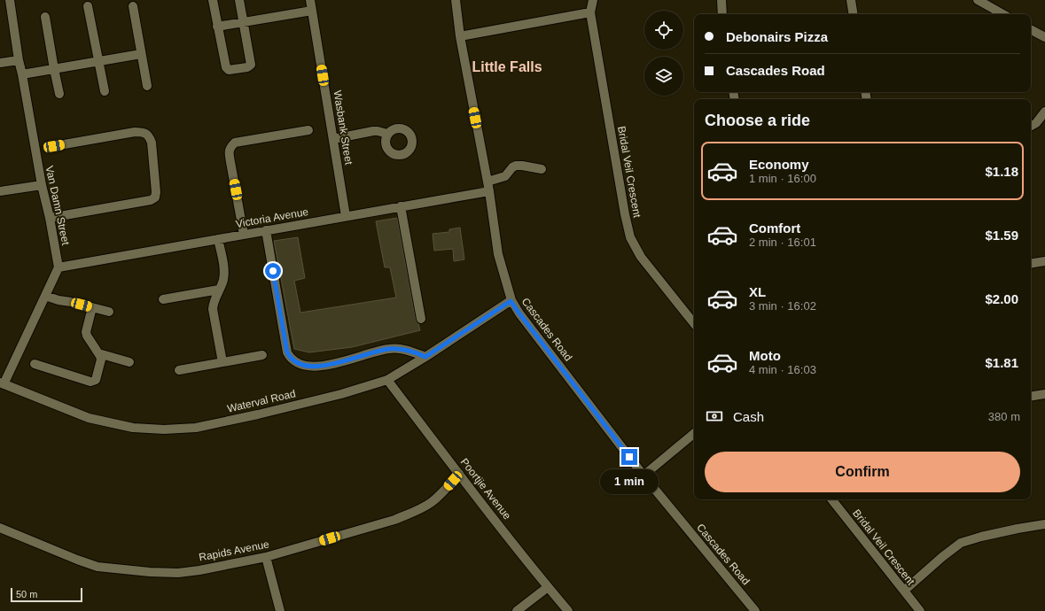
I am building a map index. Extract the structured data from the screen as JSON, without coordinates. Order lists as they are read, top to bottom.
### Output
{
  "streets": {
    "street": [
      "Wasbank Street",
      "Bridal Veil Crescent",
      "Van Damn Street",
      "Victoria Avenue",
      "Cascades Road",
      "Waterval Road",
      "Poortjie Avenue",
      "Rapids Avenue"
    ]
  },
  "crossings": [
    ["Wasbank Street", "Victoria Avenue"],
    ["Van Damn Street", "Victoria Avenue"],
    ["Victoria Avenue", "Cascades Road"],
    ["Cascades Road", "Waterval Road"],
    ["Waterval Road", "Poortjie Avenue"],
    ["Poortjie Avenue", "Rapids Avenue"]
  ],
  "districts": ["Little Falls"],
  "scale_bar": "50 m",
  "page": {
    "banner": ["Debonairs Pizza", "Cascades Road"],
    "heading": "Choose a ride",
    "list": [
      {
        "name": "Economy",
        "note": "1 min · 16:00",
        "value": "$1.18"
      },
      {
        "name": "Comfort",
        "note": "2 min · 16:01",
        "value": "$1.59"
      },
      {
        "name": "XL",
        "note": "3 min · 16:02",
        "value": "$2.00"
      },
      {
        "name": "Moto",
        "note": "4 min · 16:03",
        "value": "$1.81"
      }
    ],
    "pay": ["Cash", "380 m"],
    "buttons": "Confirm",
    "bubble": "1 min",
    "scale": "50 m"
  }
}
